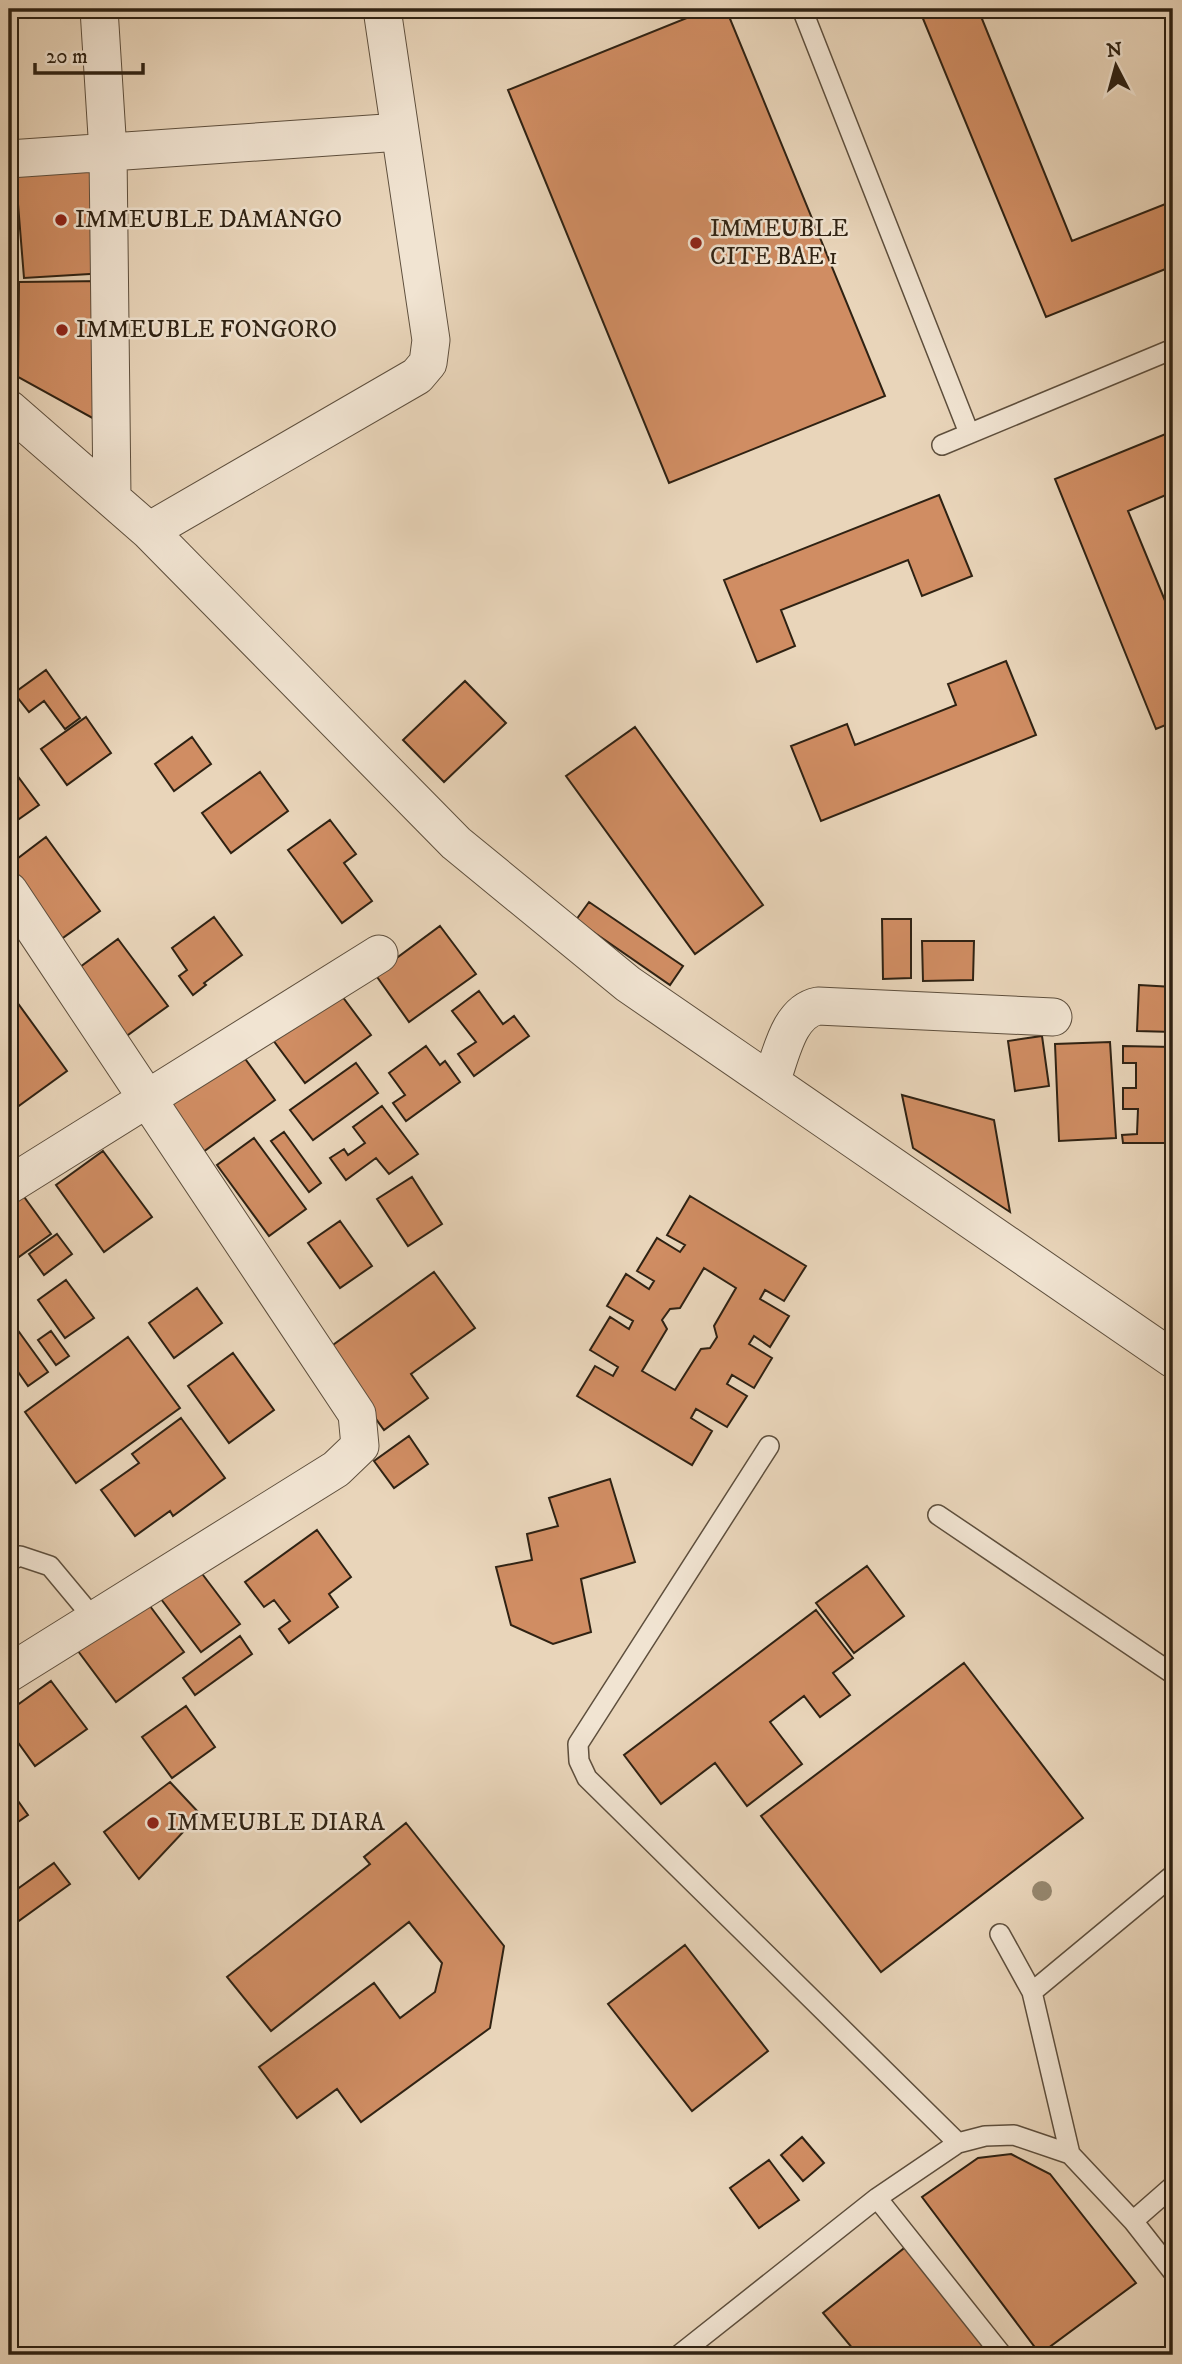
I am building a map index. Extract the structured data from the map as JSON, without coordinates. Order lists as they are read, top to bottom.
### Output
{
  "places": [
    "IMMEUBLE DAMANGO",
    "IMMEUBLE CITE BAE 1",
    "IMMEUBLE FONGORO",
    "IMMEUBLE DIARA"
  ],
  "scale_bar": "20 m",
  "north": "top"
}
